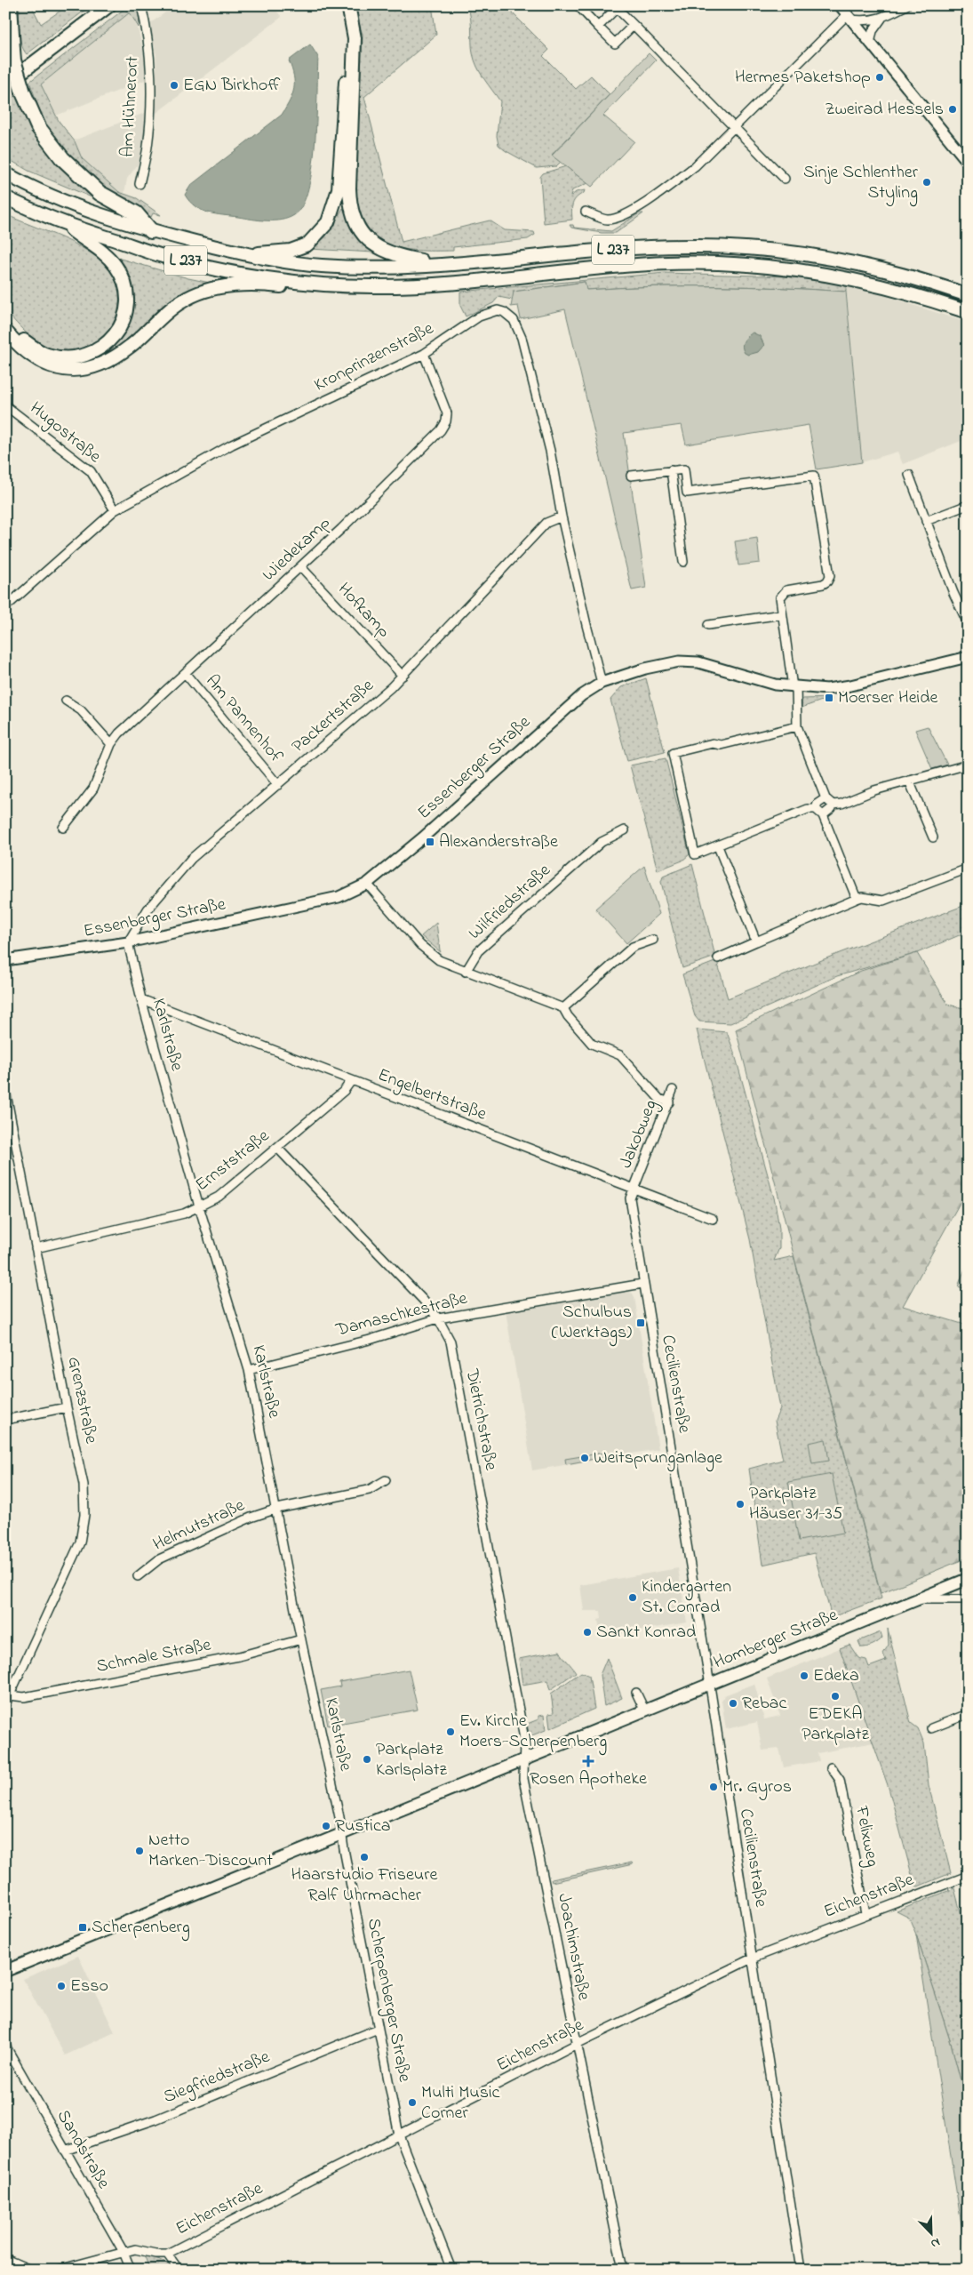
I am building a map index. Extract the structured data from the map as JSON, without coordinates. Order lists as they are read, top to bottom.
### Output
{
  "streets": {
    "main road": ["L 237", "Homberger Straße"],
    "street": [
      "Am Hühnerort",
      "Kronprinzenstraße",
      "Hugostraße",
      "Wiedekamp",
      "Hofkamp",
      "Packertstraße",
      "Am Pannenhof",
      "Essenberger Straße",
      "Wilfriedstraße",
      "Karlstraße",
      "Engelbertstraße",
      "Jakobweg",
      "Ernststraße",
      "Damaschkestraße",
      "Cecilienstraße",
      "Grenzstraße",
      "Dietrichstraße",
      "Helmutstraße",
      "Schmale Straße",
      "Felixweg",
      "Eichenstraße",
      "Joachimstraße",
      "Scherpenberger Straße",
      "Siegfriedstraße",
      "Sandstraße"
    ]
  },
  "crossings": [
    ["Kronprinzenstraße", "Hugostraße"],
    ["Kronprinzenstraße", "Wiedekamp"],
    ["Kronprinzenstraße", "Packertstraße"],
    ["Kronprinzenstraße", "Essenberger Straße"],
    ["Wiedekamp", "Hofkamp"],
    ["Wiedekamp", "Am Pannenhof"],
    ["Hofkamp", "Packertstraße"],
    ["Packertstraße", "Am Pannenhof"],
    ["Packertstraße", "Essenberger Straße"],
    ["Packertstraße", "Karlstraße"],
    ["Essenberger Straße", "Karlstraße"],
    ["Karlstraße", "Engelbertstraße"],
    ["Karlstraße", "Ernststraße"],
    ["Karlstraße", "Damaschkestraße"],
    ["Karlstraße", "Helmutstraße"],
    ["Karlstraße", "Homberger Straße"],
    ["Karlstraße", "Schmale Straße"],
    ["Karlstraße", "Scherpenberger Straße"],
    ["Engelbertstraße", "Jakobweg"],
    ["Engelbertstraße", "Ernststraße"],
    ["Engelbertstraße", "Cecilienstraße"],
    ["Jakobweg", "Cecilienstraße"],
    ["Ernststraße", "Grenzstraße"],
    ["Ernststraße", "Dietrichstraße"],
    ["Damaschkestraße", "Cecilienstraße"],
    ["Damaschkestraße", "Dietrichstraße"],
    ["Cecilienstraße", "Homberger Straße"],
    ["Cecilienstraße", "Eichenstraße"],
    ["Grenzstraße", "Schmale Straße"],
    ["Dietrichstraße", "Homberger Straße"],
    ["Dietrichstraße", "Joachimstraße"],
    ["Homberger Straße", "Joachimstraße"],
    ["Homberger Straße", "Scherpenberger Straße"],
    ["Felixweg", "Eichenstraße"],
    ["Eichenstraße", "Joachimstraße"],
    ["Eichenstraße", "Scherpenberger Straße"],
    ["Eichenstraße", "Sandstraße"],
    ["Scherpenberger Straße", "Siegfriedstraße"],
    ["Siegfriedstraße", "Sandstraße"]
  ],
  "places": {
    "other": [
      "Hermes Paketshop",
      "EGN Birkhoff",
      "Zweirad Hessels",
      "Sinje Schlenther Styling",
      "Weitsprunganlage",
      "Parkplatz Häuser 31-35",
      "Kindergarten St. Conrad",
      "Sankt Konrad",
      "Edeka",
      "EDEKA Parkplatz",
      "Rebac",
      "Ev. Kirche Moers-Scherpenberg",
      "Parkplatz Karlsplatz",
      "Mr. Gyros",
      "Rustica",
      "Netto Marken-Discount",
      "Haarstudio Friseure Ralf Uhrmacher",
      "Esso",
      "Multi Music Corner"
    ],
    "transit": [
      "Moerser Heide",
      "Alexanderstraße",
      "Schulbus (Werktags)",
      "Scherpenberg"
    ],
    "health": ["Rosen Apotheke"]
  },
  "north": "bottom right"
}
